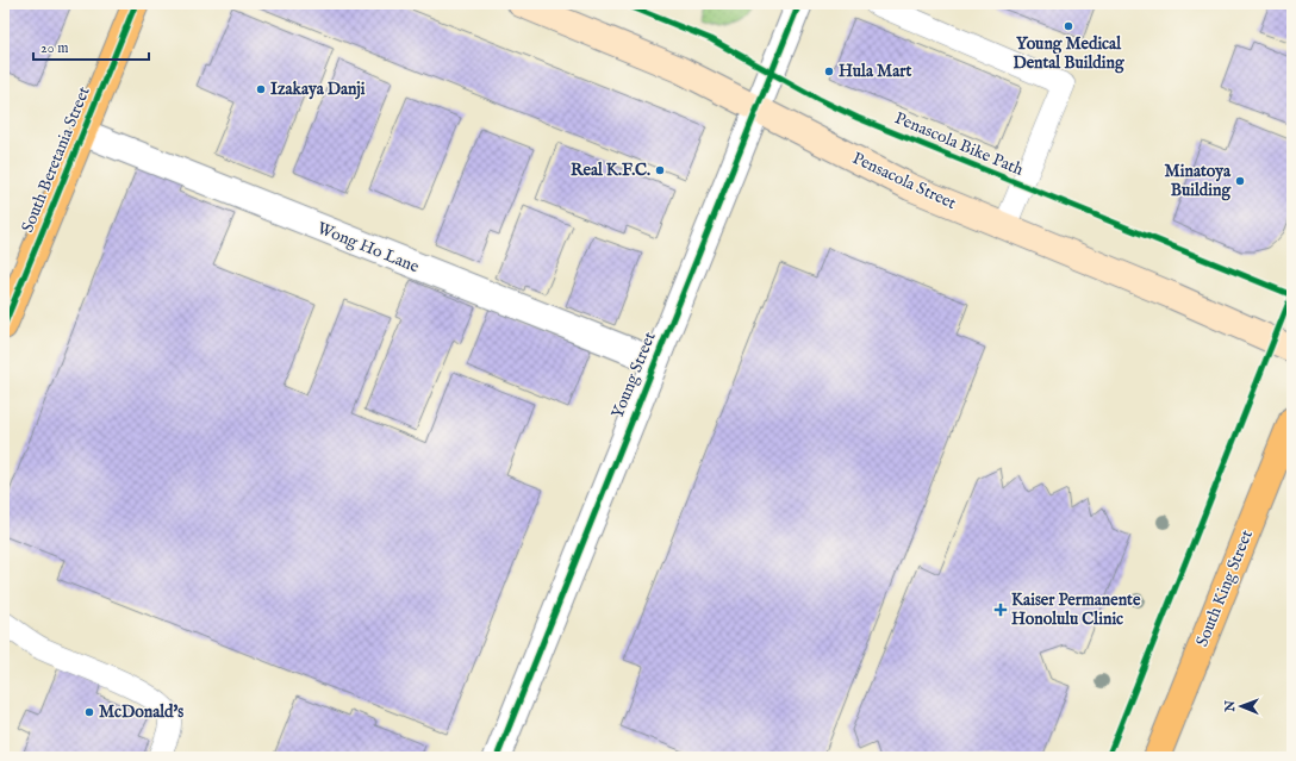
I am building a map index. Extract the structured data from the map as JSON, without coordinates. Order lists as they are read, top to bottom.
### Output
{
  "streets": {
    "main road": ["South Beretania Street", "Pensacola Street", "South King Street"],
    "street": ["Wong Ho Lane", "Young Street"],
    "cycle path": ["Penascola Bike Path"]
  },
  "crossings": [
    ["South Beretania Street", "Wong Ho Lane"],
    ["Pensacola Street", "Young Street"],
    ["Wong Ho Lane", "Young Street"]
  ],
  "places": {
    "other": [
      "Young Medical Dental Building",
      "Hula Mart",
      "Izakaya Danji",
      "Real K.F.C.",
      "Minatoya Building",
      "McDonald's"
    ],
    "health": ["Kaiser Permanente Honolulu Clinic"]
  },
  "scale_bar": "20 m",
  "north": "left"
}
